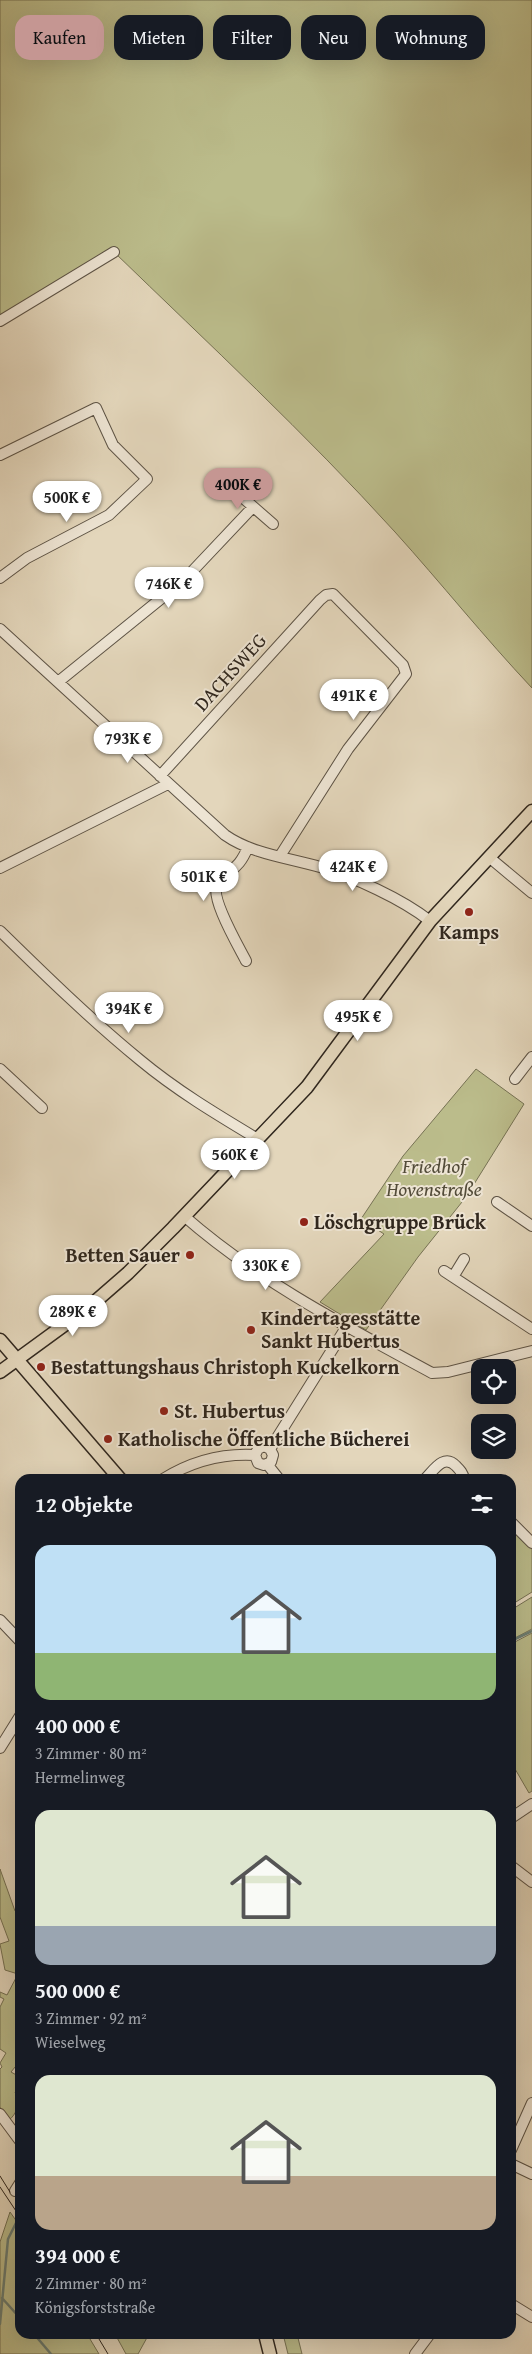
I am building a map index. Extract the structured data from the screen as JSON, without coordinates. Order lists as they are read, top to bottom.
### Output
{
  "streets": {
    "street": ["DACHSWEG"]
  },
  "parks": ["Friedhof Hovenstraße"],
  "places": [
    "Kamps",
    "Löschgruppe Brück",
    "Betten Sauer",
    "Kindertagesstätte Sankt Hubertus",
    "Bestattungshaus Christoph Kuckelkorn",
    "St. Hubertus",
    "Katholische Öffentliche Bücherei"
  ],
  "page": {
    "chip": [
      "Kaufen",
      "Mieten",
      "Filter",
      "Neu",
      "Wohnung"
    ],
    "price": [
      "400K €",
      "500K €",
      "746K €",
      "491K €",
      "793K €",
      "424K €",
      "501K €",
      "394K €",
      "495K €",
      "560K €",
      "330K €",
      "289K €"
    ],
    "heading": "12 Objekte",
    "list": [
      {
        "name": "400 000 €",
        "note": "3 Zimmer · 80 m² · Hermelinweg"
      },
      {
        "name": "500 000 €",
        "note": "3 Zimmer · 92 m² · Wieselweg"
      },
      {
        "name": "394 000 €",
        "note": "2 Zimmer · 80 m² · Königsforststraße"
      }
    ]
  }
}
